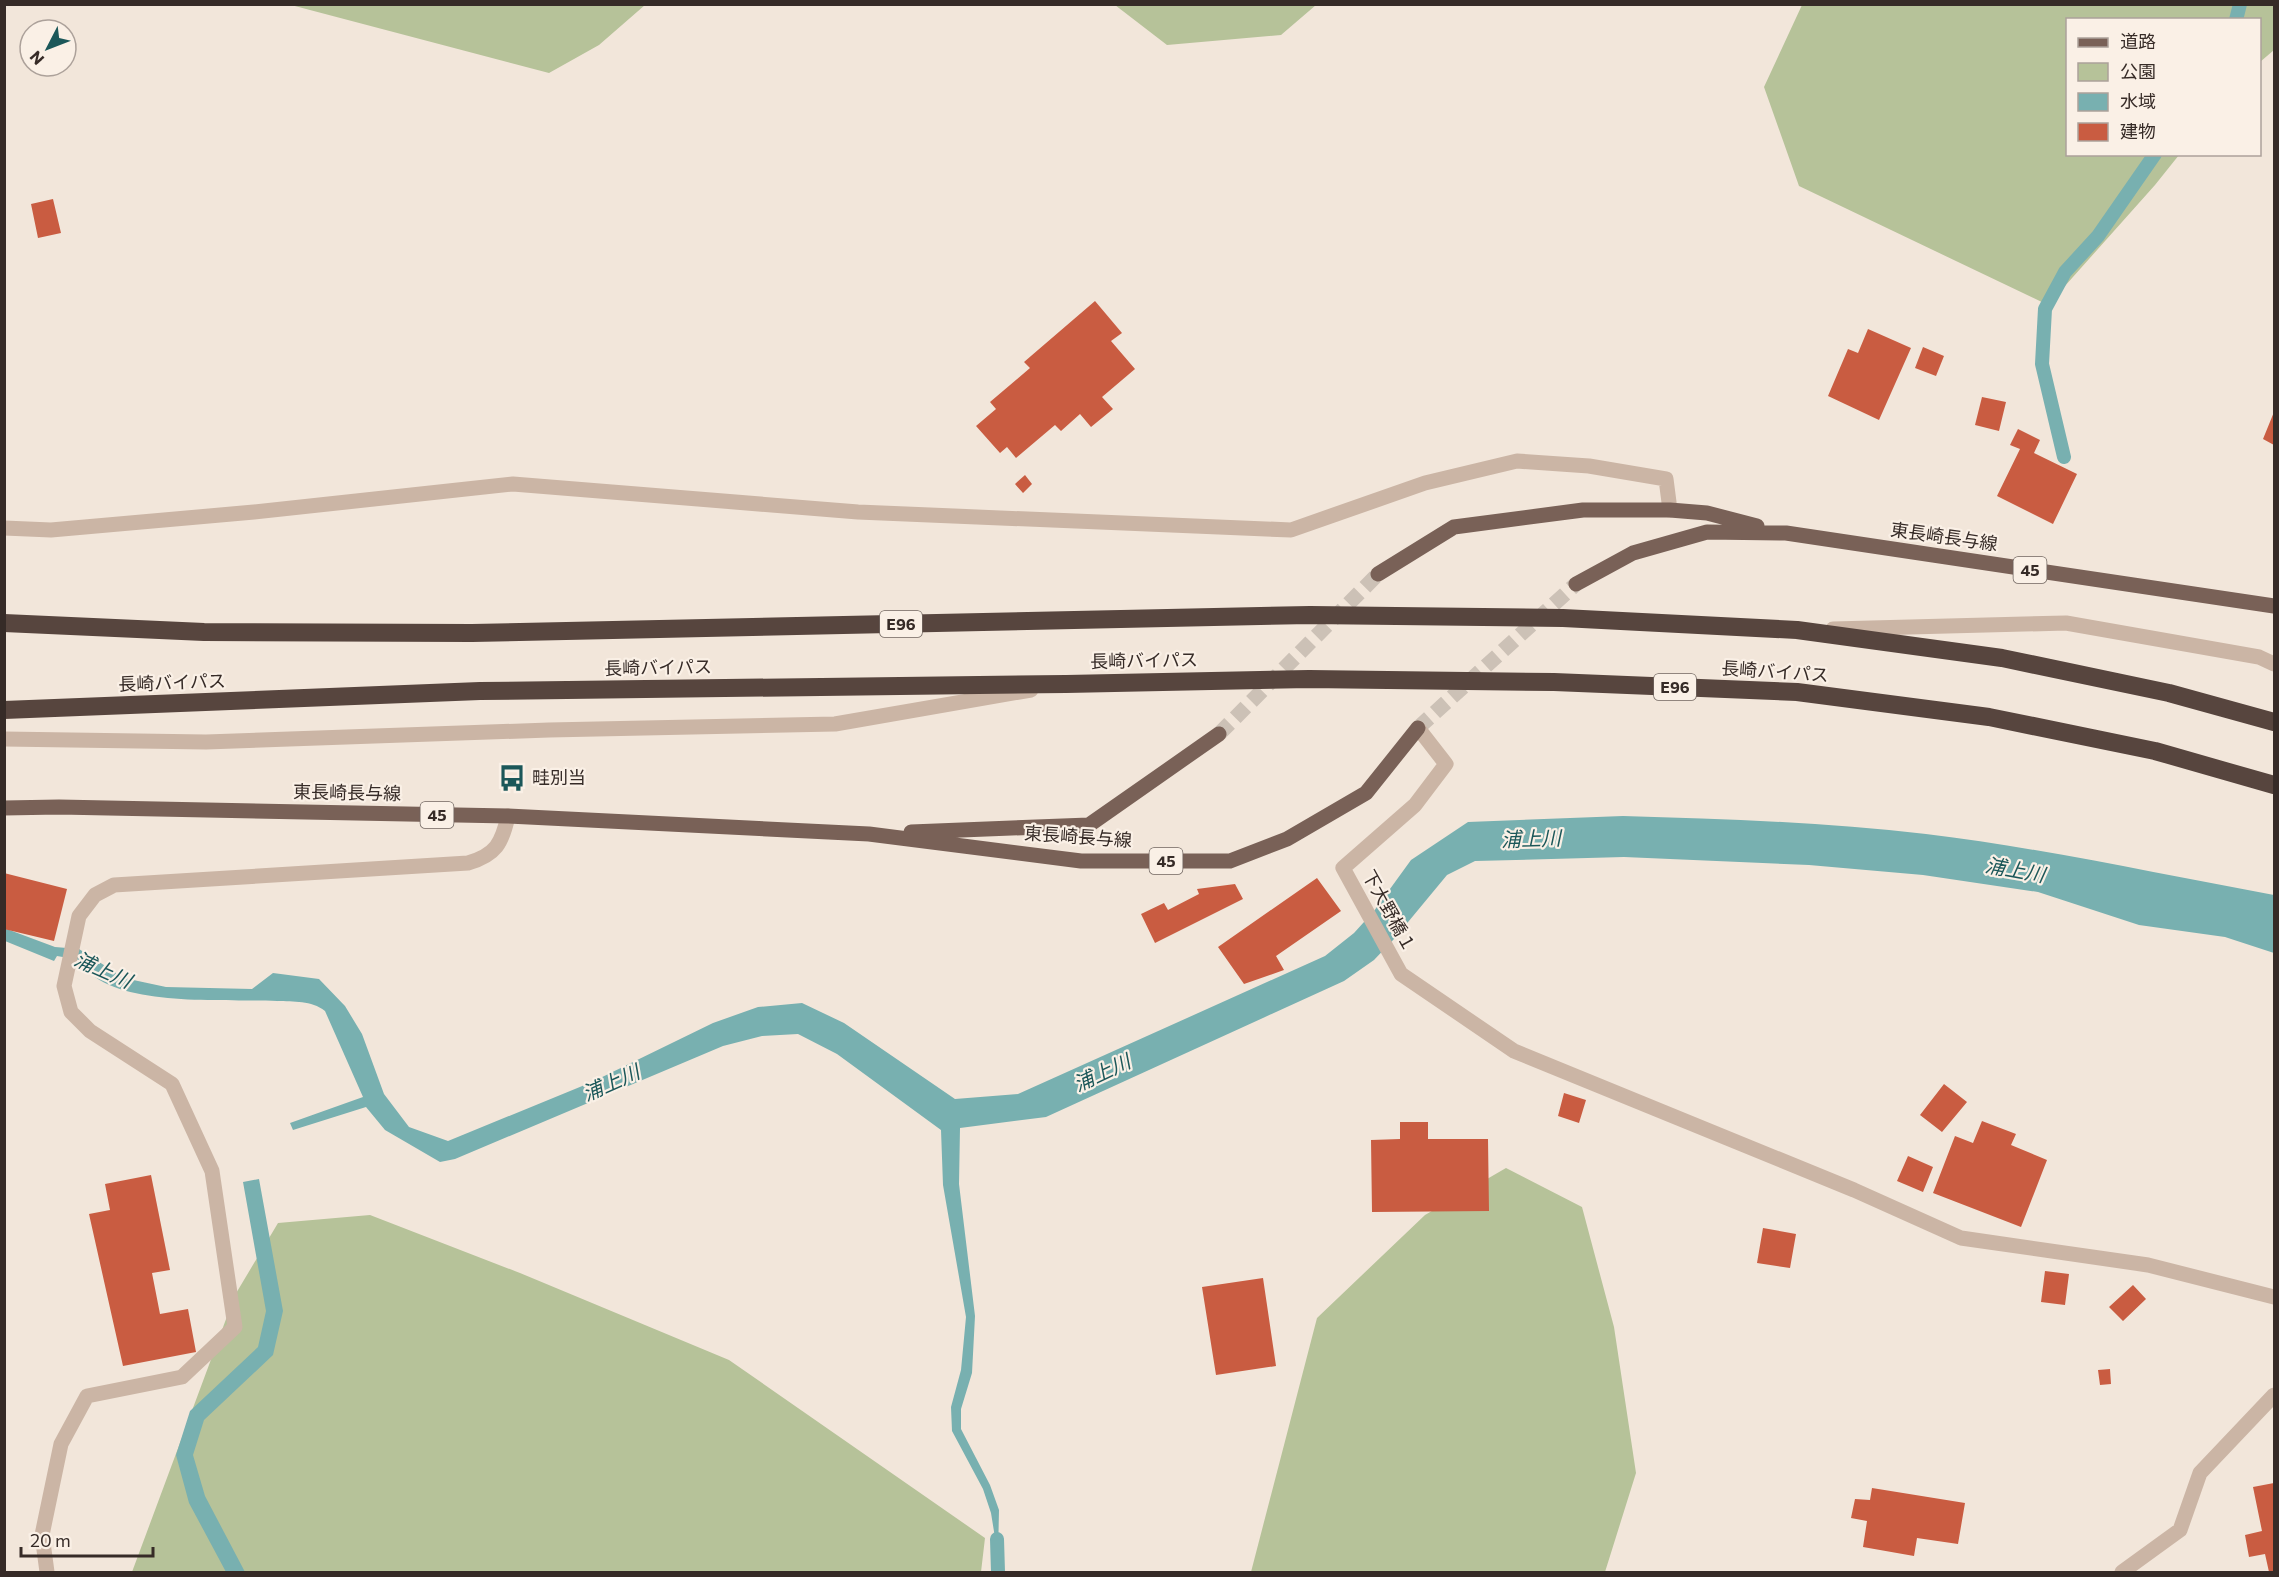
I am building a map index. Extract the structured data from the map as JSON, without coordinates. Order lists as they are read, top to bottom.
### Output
{
  "streets": {
    "highway": ["E96", "長崎バイパス"],
    "main road": ["東長崎長与線", "45"],
    "street": ["下大野橋１"]
  },
  "crossings": [
    ["東長崎長与線", "下大野橋１"]
  ],
  "water": ["浦上川"],
  "places": {
    "bus stop": ["畦別当"]
  },
  "legend": [
    "道路",
    "公園",
    "水域",
    "建物"
  ],
  "scale_bar": "20 m",
  "north": "bottom left"
}
